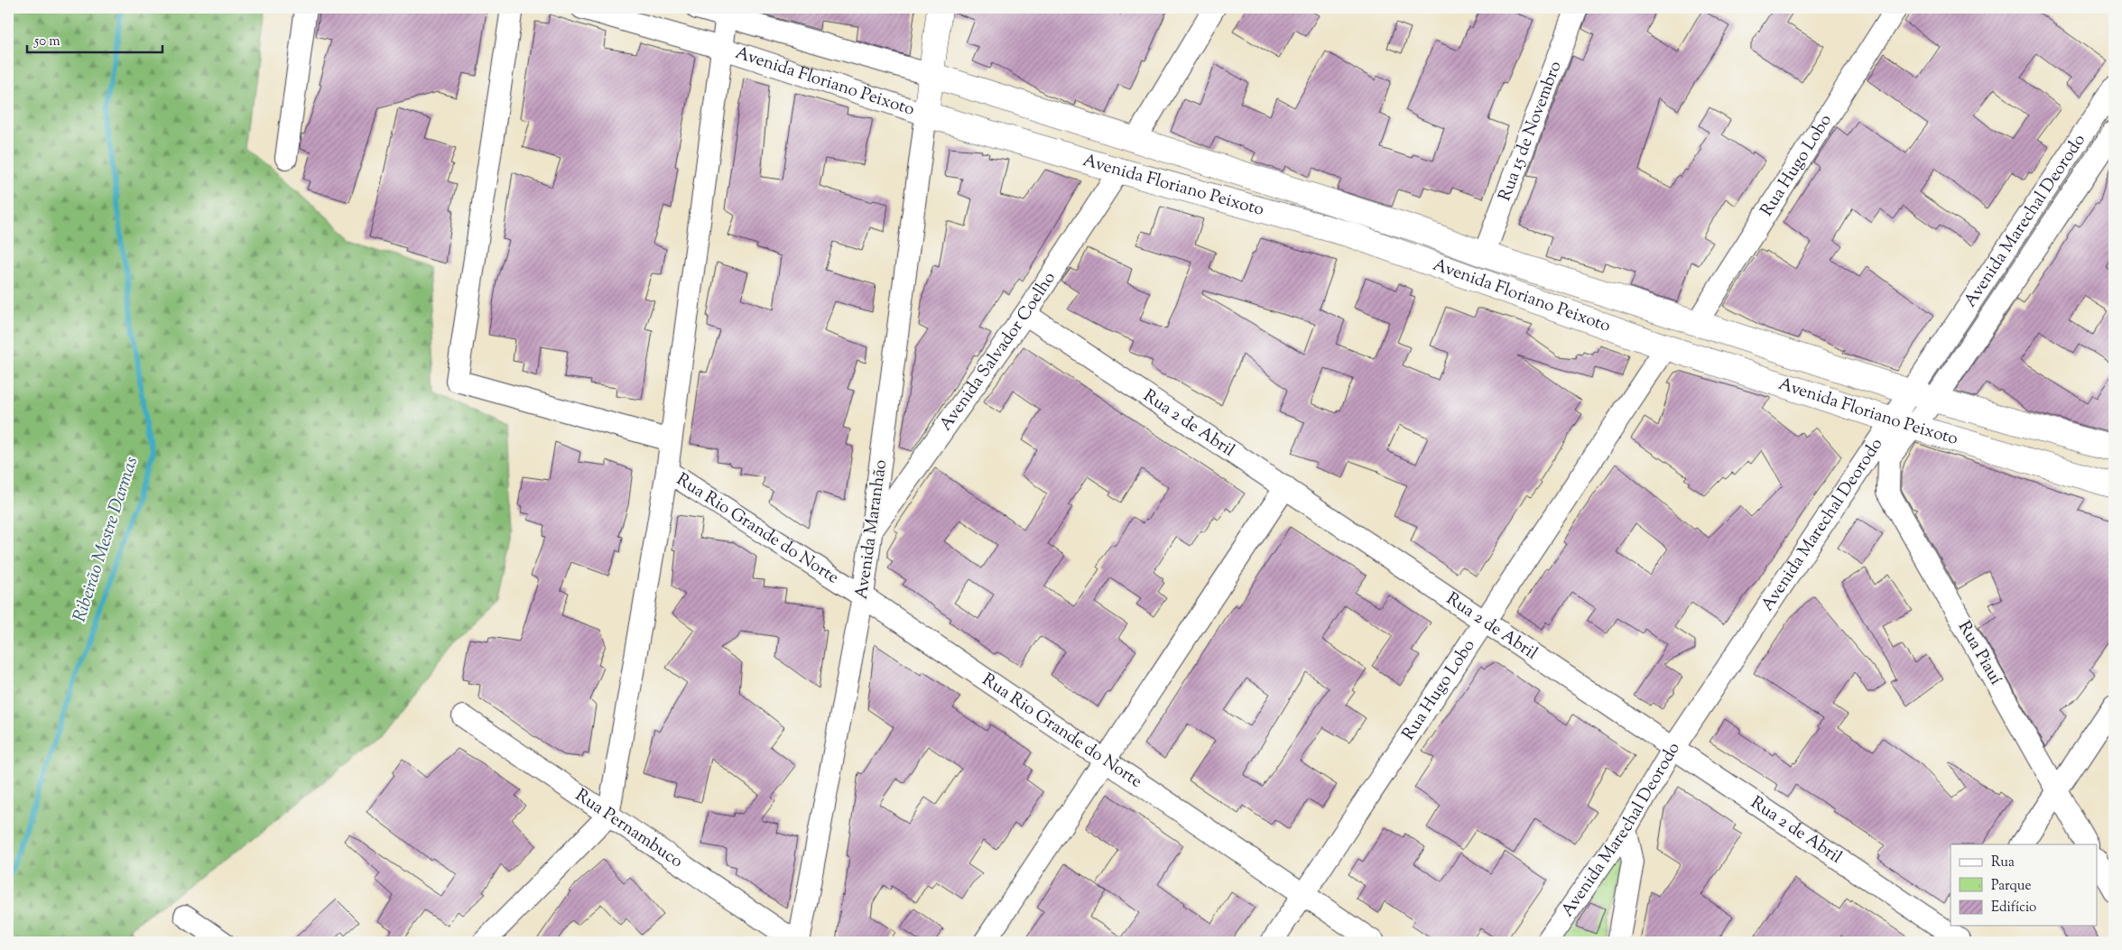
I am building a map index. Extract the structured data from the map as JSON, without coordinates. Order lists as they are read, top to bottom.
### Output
{
  "streets": {
    "street": [
      "Avenida Floriano Peixoto",
      "Rua 15 de Novembro",
      "Rua Hugo Lobo",
      "Avenida Marechal Deorodo",
      "Avenida Salvador Coelho",
      "Rua 2 de Abril",
      "Rua Rio Grande do Norte",
      "Avenida Maranhão",
      "Rua Piauí",
      "Rua Pernambuco"
    ]
  },
  "crossings": [
    ["Avenida Floriano Peixoto", "Rua 15 de Novembro"],
    ["Avenida Floriano Peixoto", "Rua Hugo Lobo"],
    ["Avenida Floriano Peixoto", "Avenida Marechal Deorodo"],
    ["Avenida Floriano Peixoto", "Avenida Salvador Coelho"],
    ["Avenida Floriano Peixoto", "Avenida Maranhão"],
    ["Rua Hugo Lobo", "Rua 2 de Abril"],
    ["Rua Hugo Lobo", "Rua Rio Grande do Norte"],
    ["Avenida Marechal Deorodo", "Rua 2 de Abril"],
    ["Avenida Marechal Deorodo", "Rua Piauí"],
    ["Avenida Salvador Coelho", "Rua 2 de Abril"],
    ["Avenida Salvador Coelho", "Avenida Maranhão"],
    ["Rua Rio Grande do Norte", "Avenida Maranhão"],
    ["Rua Rio Grande do Norte", "Rua Pernambuco"],
    ["Avenida Maranhão", "Rua Pernambuco"]
  ],
  "water": ["Ribeirão Mestre Darmas"],
  "legend": ["Rua", "Parque", "Edifício"],
  "scale_bar": "50 m"
}
